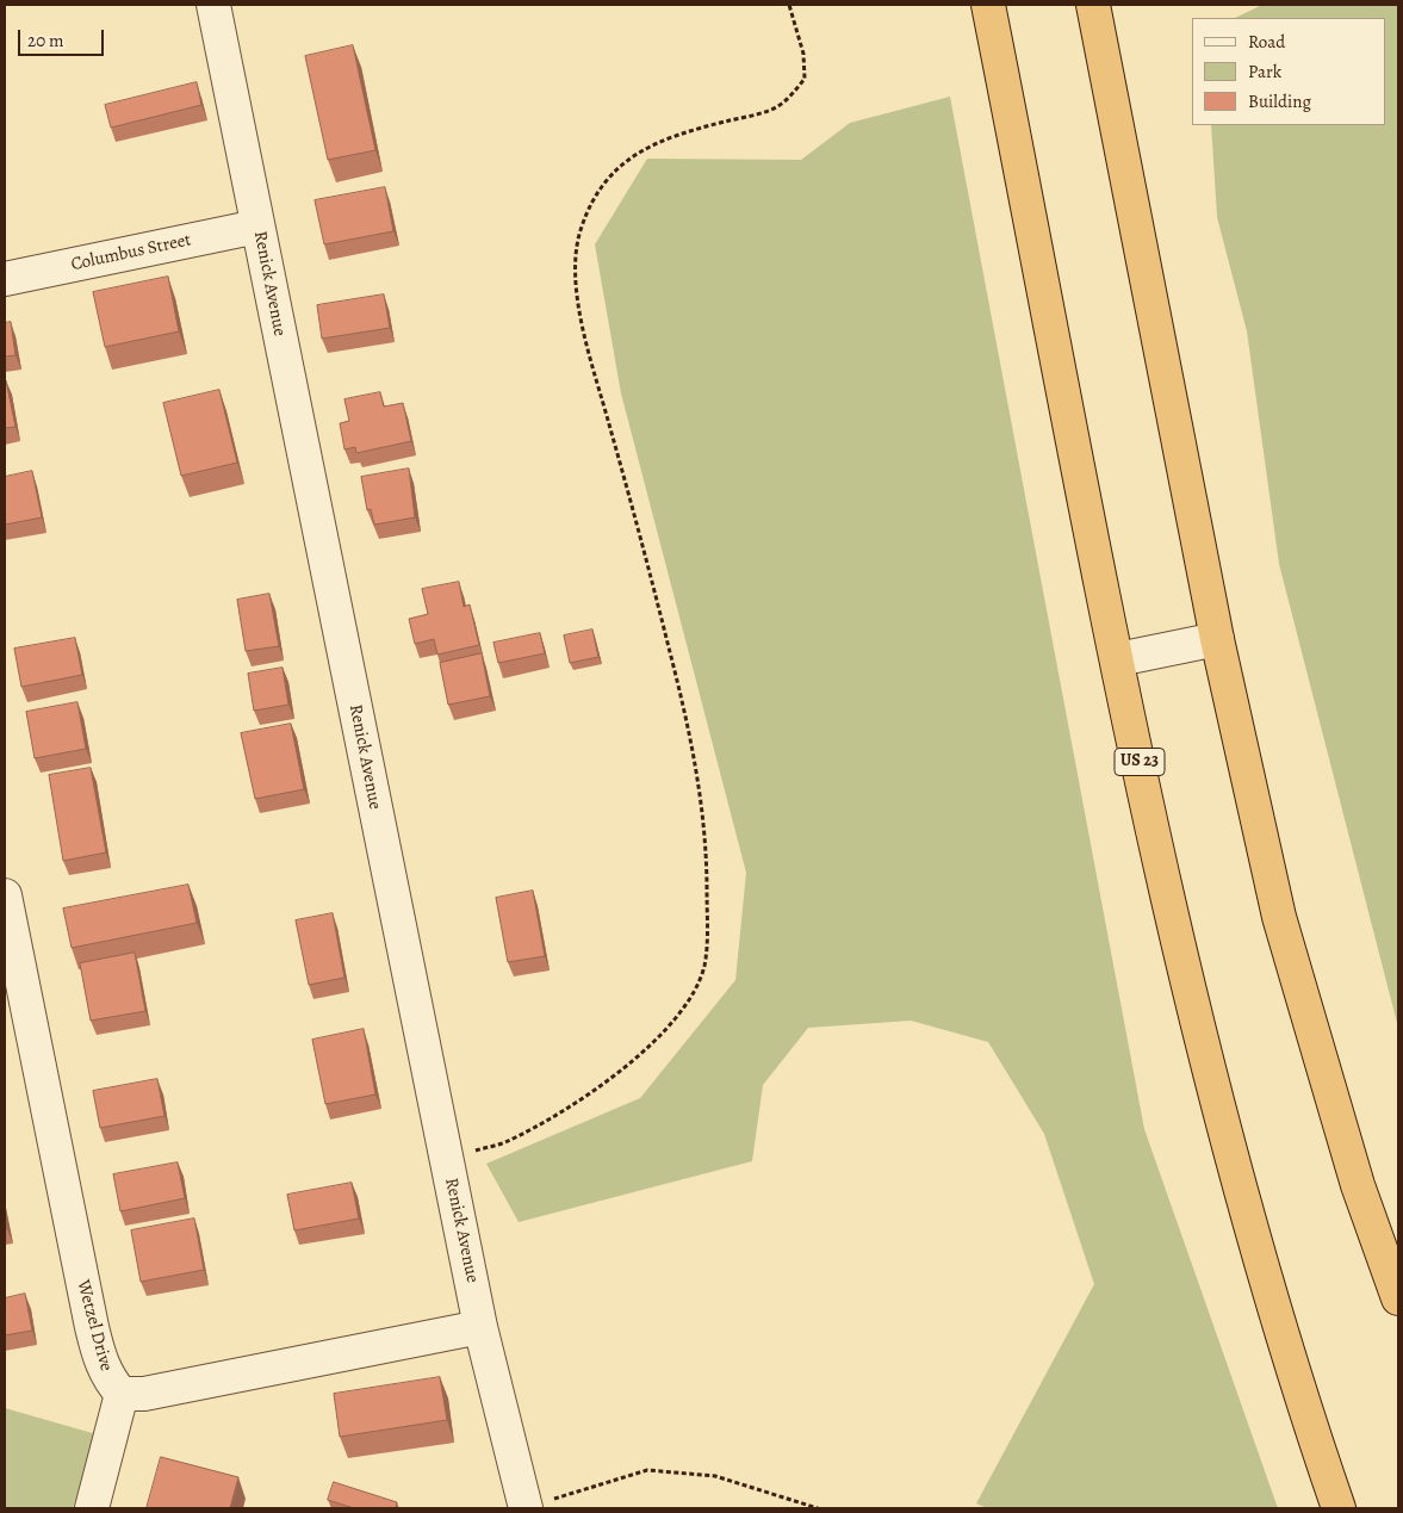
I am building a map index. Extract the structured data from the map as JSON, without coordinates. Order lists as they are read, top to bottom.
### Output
{
  "streets": {
    "highway": ["US 23"],
    "street": ["Columbus Street", "Renick Avenue", "Wetzel Drive"]
  },
  "crossings": [
    ["Columbus Street", "Renick Avenue"],
    ["Renick Avenue", "Wetzel Drive"]
  ],
  "legend": ["Road", "Park", "Building"],
  "scale_bar": "20 m"
}
